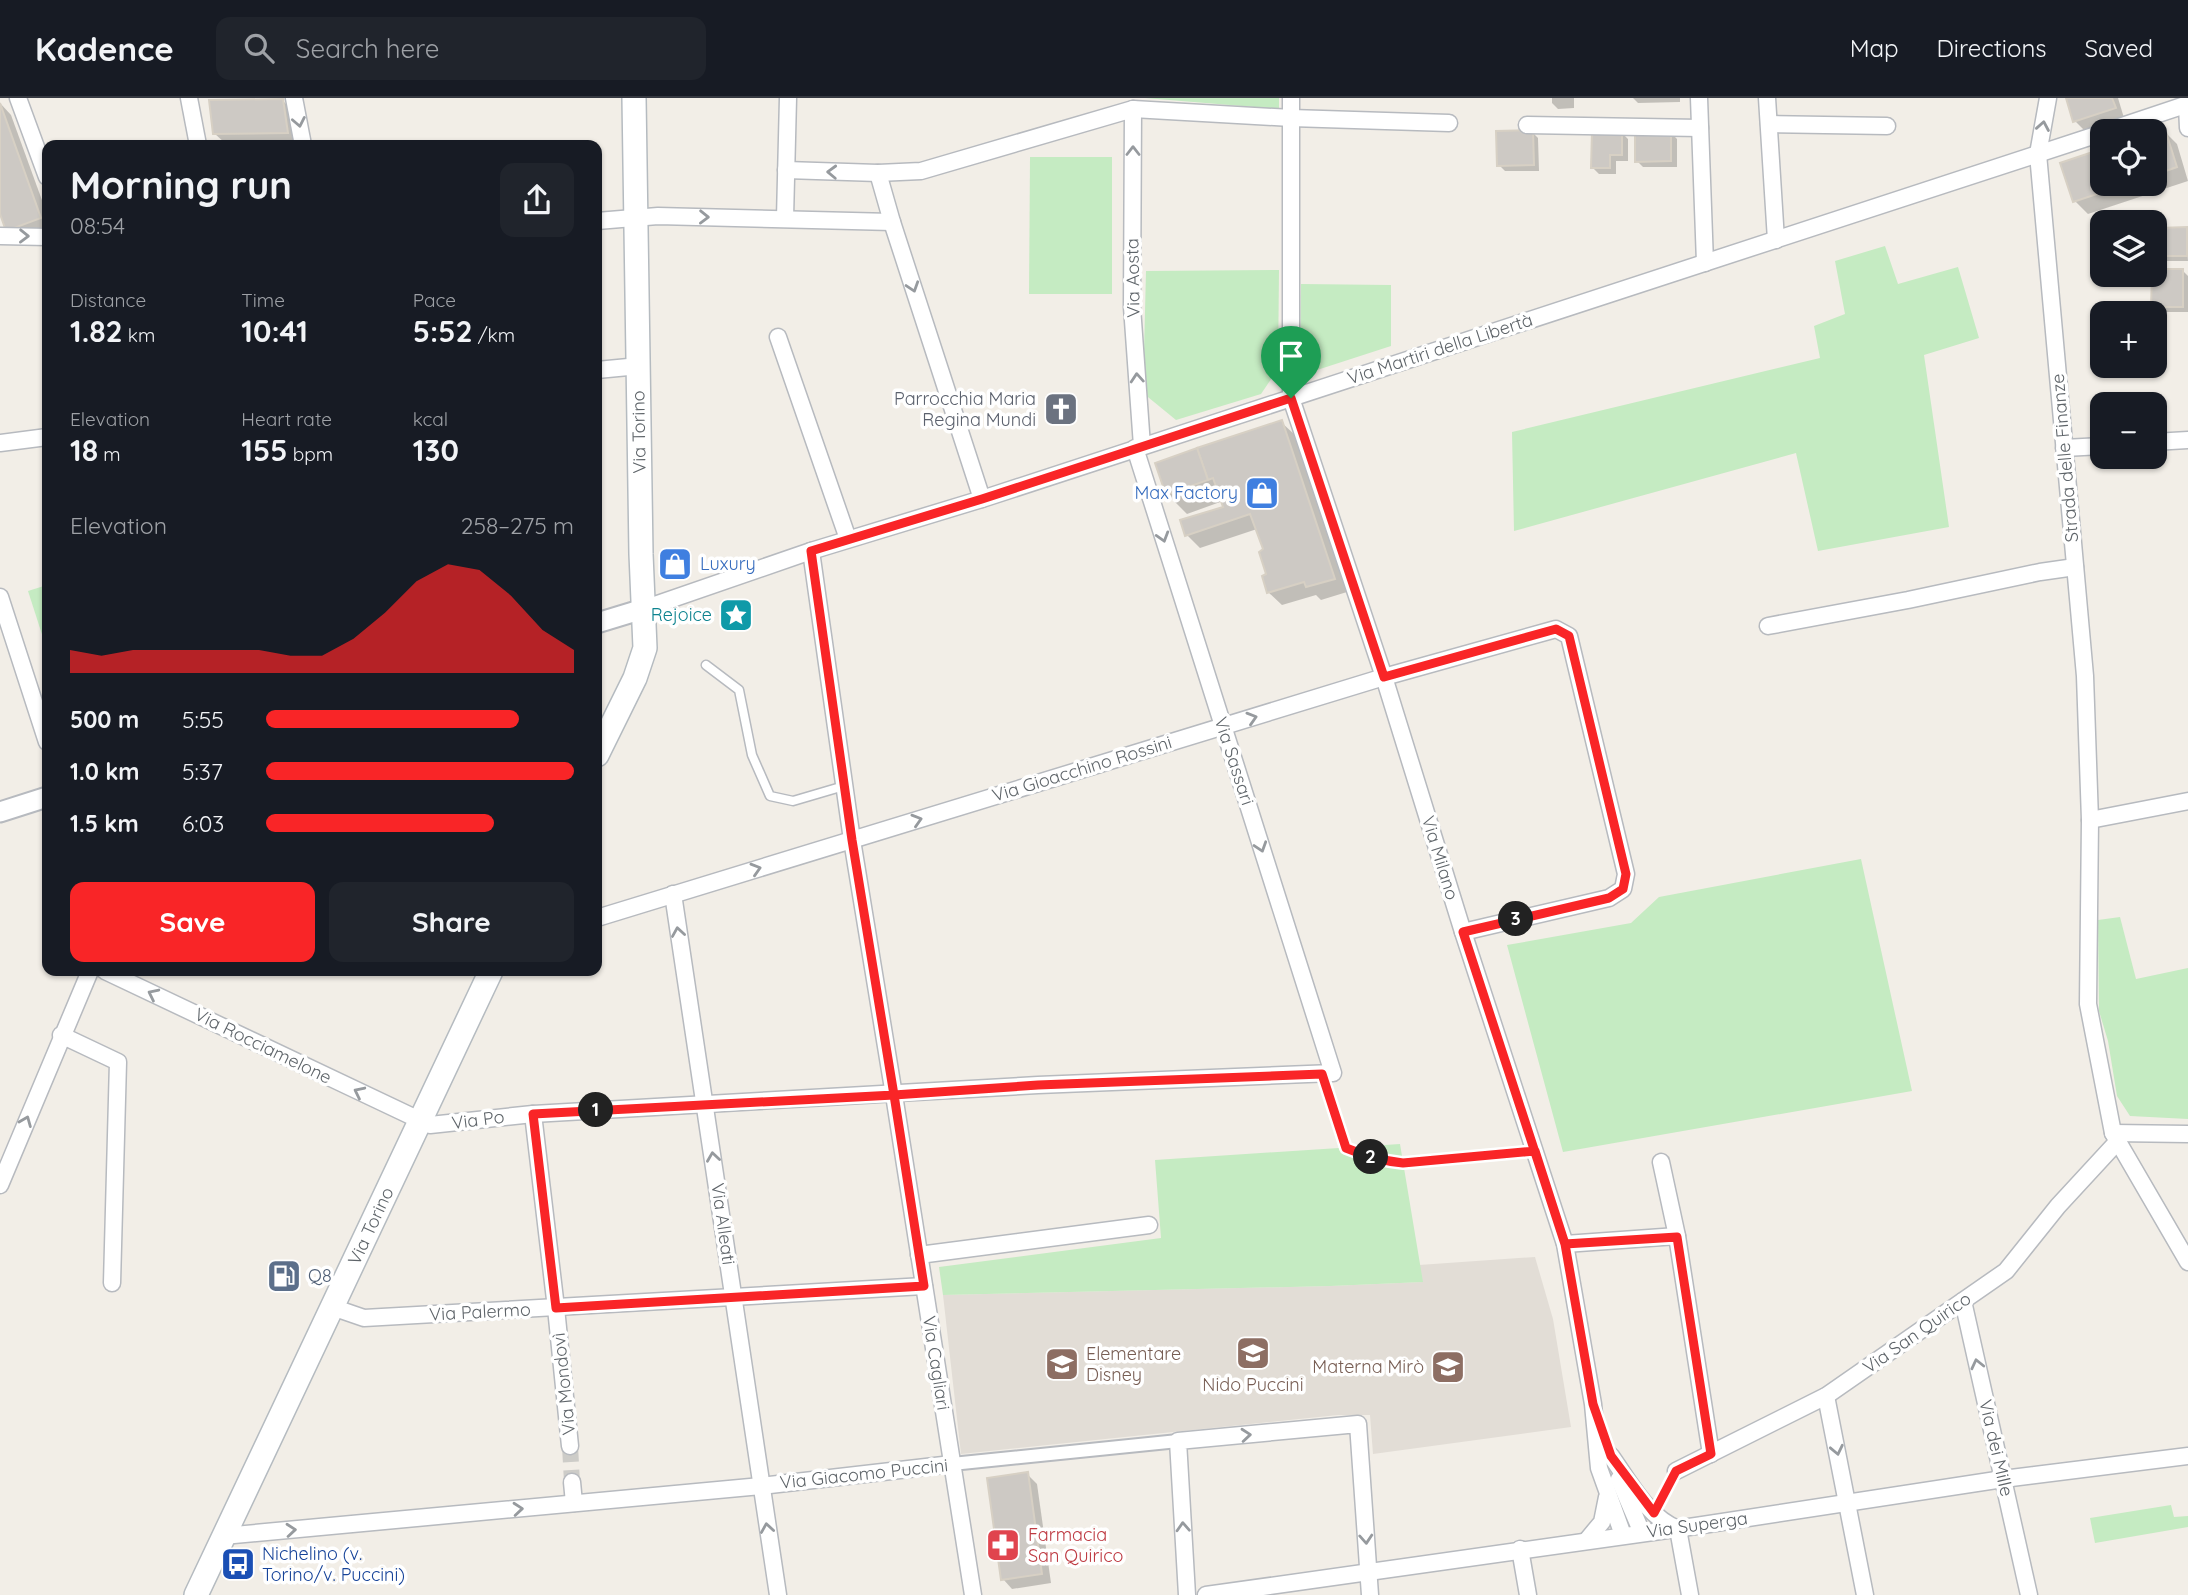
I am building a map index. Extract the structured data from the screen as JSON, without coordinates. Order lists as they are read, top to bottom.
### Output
{
  "streets": {
    "main road": ["Via Torino"],
    "street": [
      "Via Aosta",
      "Via Martiri della Libertà",
      "Strada delle Finanze",
      "Via Sassari",
      "Via Gioacchino Rossini",
      "Via Milano",
      "Via Rocciamelone",
      "Via Po",
      "Via Alleati",
      "Via Palermo",
      "Via San Quirico",
      "Via Cagliari",
      "Via Mondovì",
      "Via dei Mille",
      "Via Giacomo Puccini",
      "Via Superga"
    ]
  },
  "crossings": [
    ["Via Aosta", "Via Martiri della Libertà"],
    ["Via Aosta", "Via Sassari"],
    ["Via Martiri della Libertà", "Via Torino"],
    ["Via Martiri della Libertà", "Strada delle Finanze"],
    ["Via Martiri della Libertà", "Via Sassari"],
    ["Via Martiri della Libertà", "Via Milano"],
    ["Via Martiri della Libertà", "Via Cagliari"],
    ["Via Torino", "Via Rocciamelone"],
    ["Via Torino", "Via Po"],
    ["Via Torino", "Via Palermo"],
    ["Via Torino", "Via Giacomo Puccini"],
    ["Strada delle Finanze", "Via San Quirico"],
    ["Via Sassari", "Via Gioacchino Rossini"],
    ["Via Sassari", "Via Po"],
    ["Via Gioacchino Rossini", "Via Milano"],
    ["Via Gioacchino Rossini", "Via Alleati"],
    ["Via Gioacchino Rossini", "Via Cagliari"],
    ["Via Milano", "Via Superga"],
    ["Via Rocciamelone", "Via Po"],
    ["Via Po", "Via Alleati"],
    ["Via Po", "Via Cagliari"],
    ["Via Po", "Via Mondovì"],
    ["Via Alleati", "Via Palermo"],
    ["Via Alleati", "Via Giacomo Puccini"],
    ["Via Palermo", "Via Cagliari"],
    ["Via Palermo", "Via Mondovì"],
    ["Via San Quirico", "Via dei Mille"],
    ["Via Cagliari", "Via Giacomo Puccini"],
    ["Via dei Mille", "Via Superga"],
    ["Via Giacomo Puccini", "Via Superga"]
  ],
  "one_way": [
    "Via Aosta",
    "Via Sassari",
    "Via Gioacchino Rossini",
    "Via Rocciamelone",
    "Via Alleati",
    "Via dei Mille",
    "Via Giacomo Puccini"
  ],
  "places": {
    "church": ["Parrocchia Maria Regina Mundi"],
    "shop": ["Max Factory", "Luxury"],
    "place": ["Rejoice"],
    "fuel station": ["Q8"],
    "school or university": ["Nido Puccini", "Elementare Disney", "Materna Mirò"],
    "pharmacy": ["Farmacia San Quirico"],
    "bus stop": ["Nichelino (v. Torino/v. Puccini)"]
  },
  "page": {
    "header": "Kadence",
    "search": "Search here",
    "nav": ["Map", "Directions", "Saved"],
    "map_buttons": ["+", "−"],
    "heading": ["Morning run", "08:54"],
    "stats": [
      ["Distance", "1.82 km"],
      ["Time", "10:41"],
      ["Pace", "5:52 /km"],
      ["Elevation", "18 m"],
      ["Heart rate", "155 bpm"],
      ["kcal", "130"]
    ],
    "chart": ["Elevation", "258–275 m"],
    "list": [
      {
        "name": "500 m",
        "note": "5:55"
      },
      {
        "name": "1.0 km",
        "note": "5:37"
      },
      {
        "name": "1.5 km",
        "note": "6:03"
      }
    ],
    "buttons": ["Save", "Share"],
    "pins": ["3", "1", "2"]
  }
}
